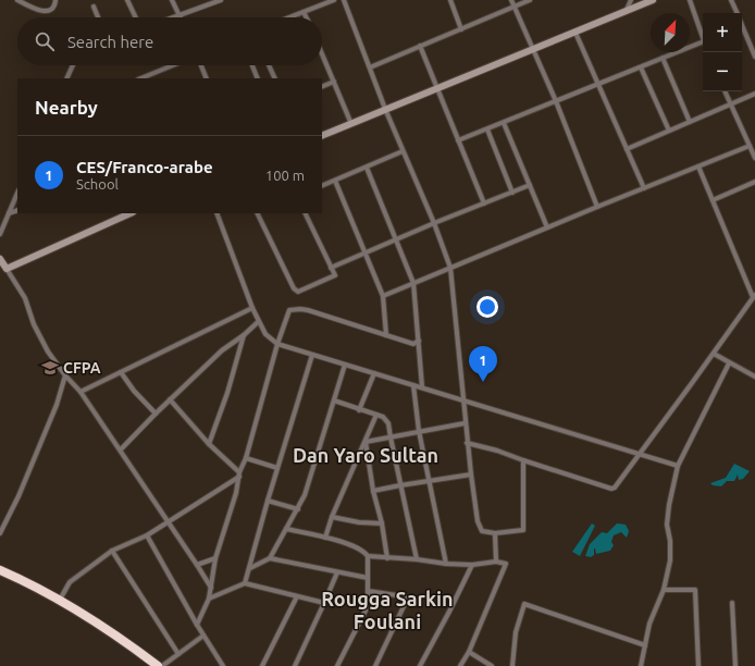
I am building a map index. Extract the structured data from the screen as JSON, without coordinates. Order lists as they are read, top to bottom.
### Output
{
  "districts": ["Dan Yaro Sultan", "Rougga Sarkin Foulani"],
  "places": {
    "school or university": ["CFPA"]
  },
  "north": "top right",
  "page": {
    "map_buttons": ["+", "−"],
    "search": "Search here",
    "heading": "Nearby",
    "list": [
      {
        "mark": "1",
        "name": "CES/Franco-arabe",
        "note": "School",
        "value": "100 m"
      }
    ],
    "pins": "1"
  }
}
